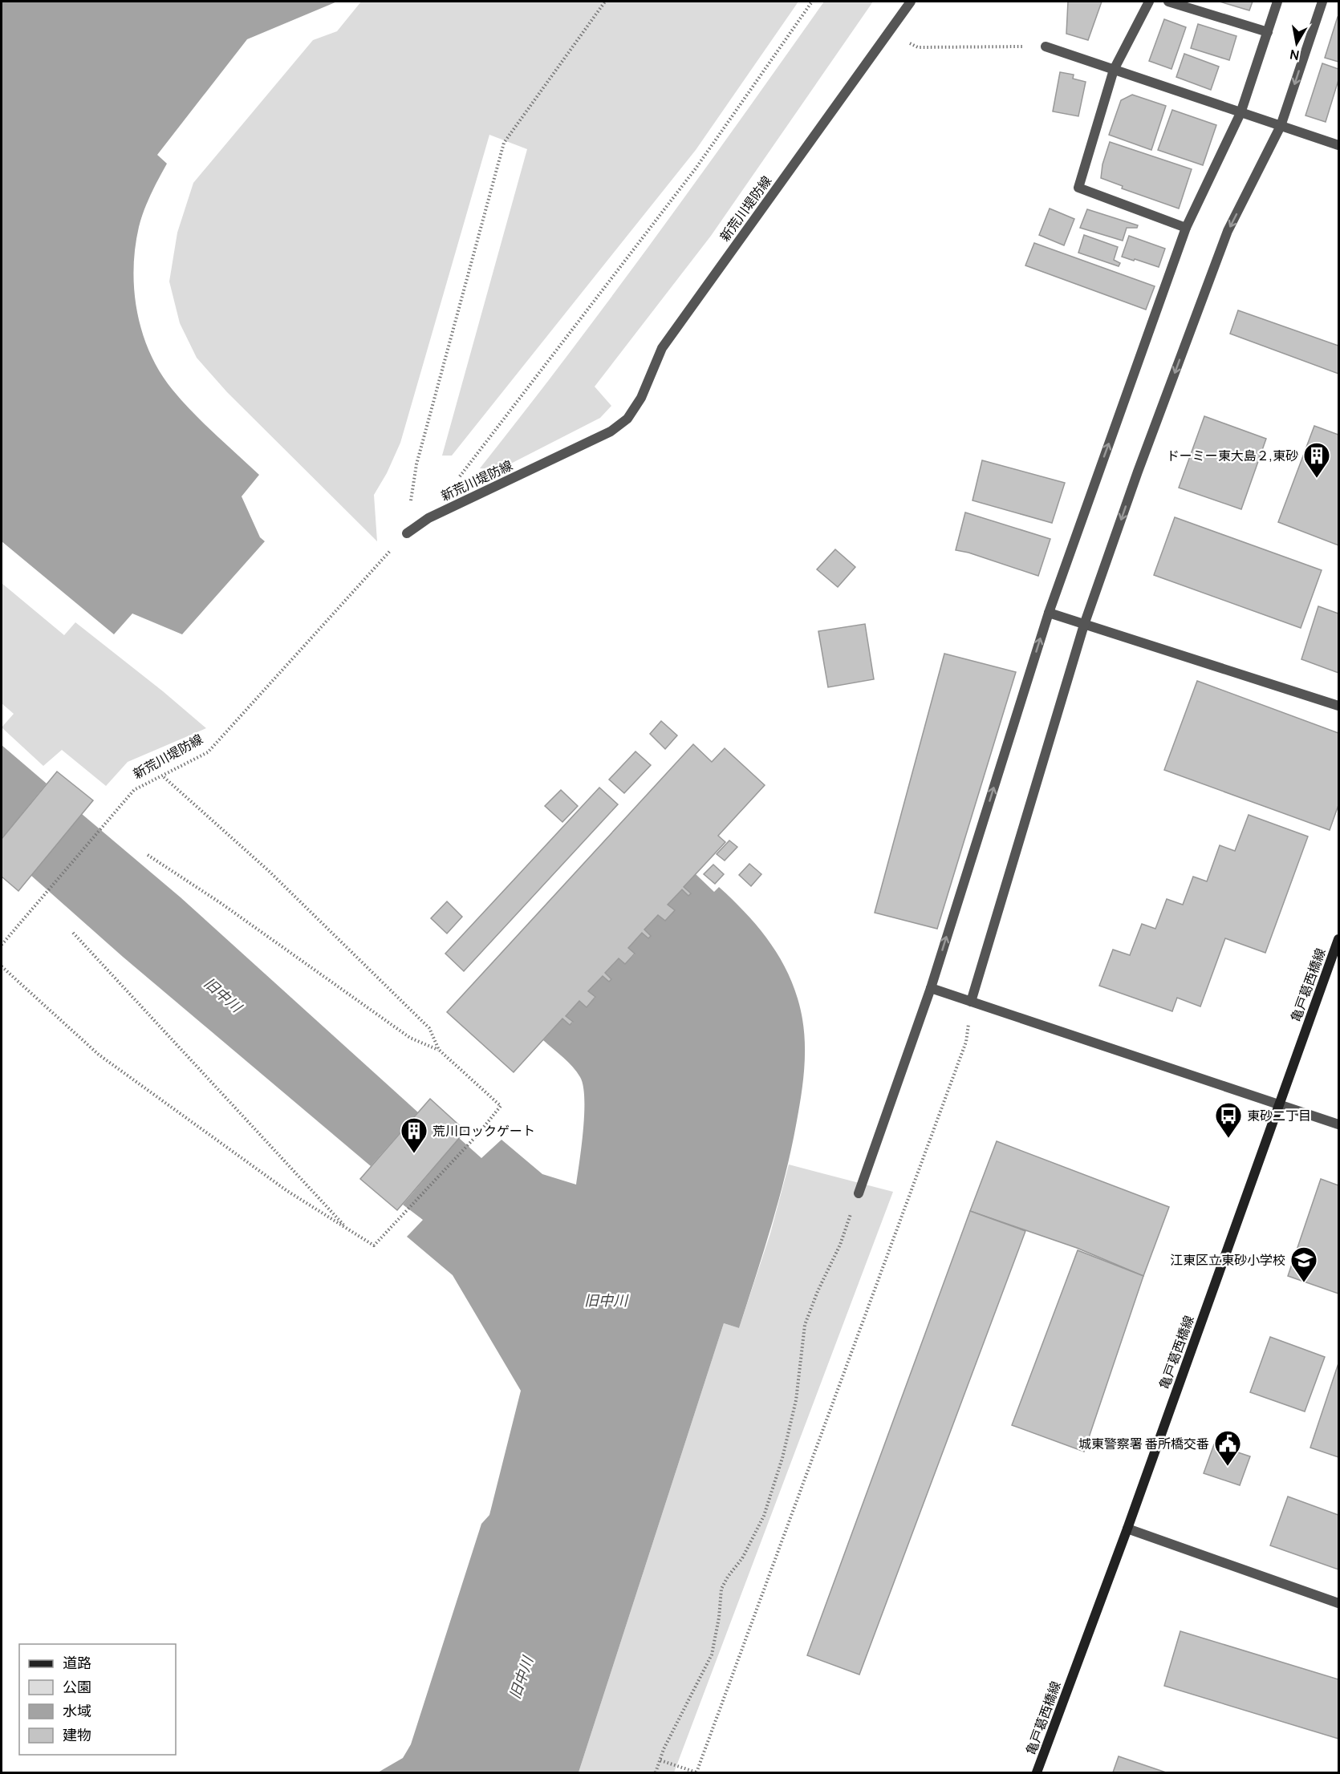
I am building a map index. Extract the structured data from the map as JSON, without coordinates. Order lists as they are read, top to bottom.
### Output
{
  "streets": {
    "main road": ["亀戸葛西橋線"],
    "street": ["新荒川堤防線"]
  },
  "water": ["旧中川"],
  "places": {
    "building": ["ドーミー東大島２,東砂", "荒川ロックゲート"],
    "bus stop": ["東砂二丁目"],
    "school or university": ["江東区立東砂小学校"],
    "public building": ["城東警察署 番所橋交番"]
  },
  "legend": [
    "道路",
    "公園",
    "水域",
    "建物"
  ],
  "north": "bottom"
}
